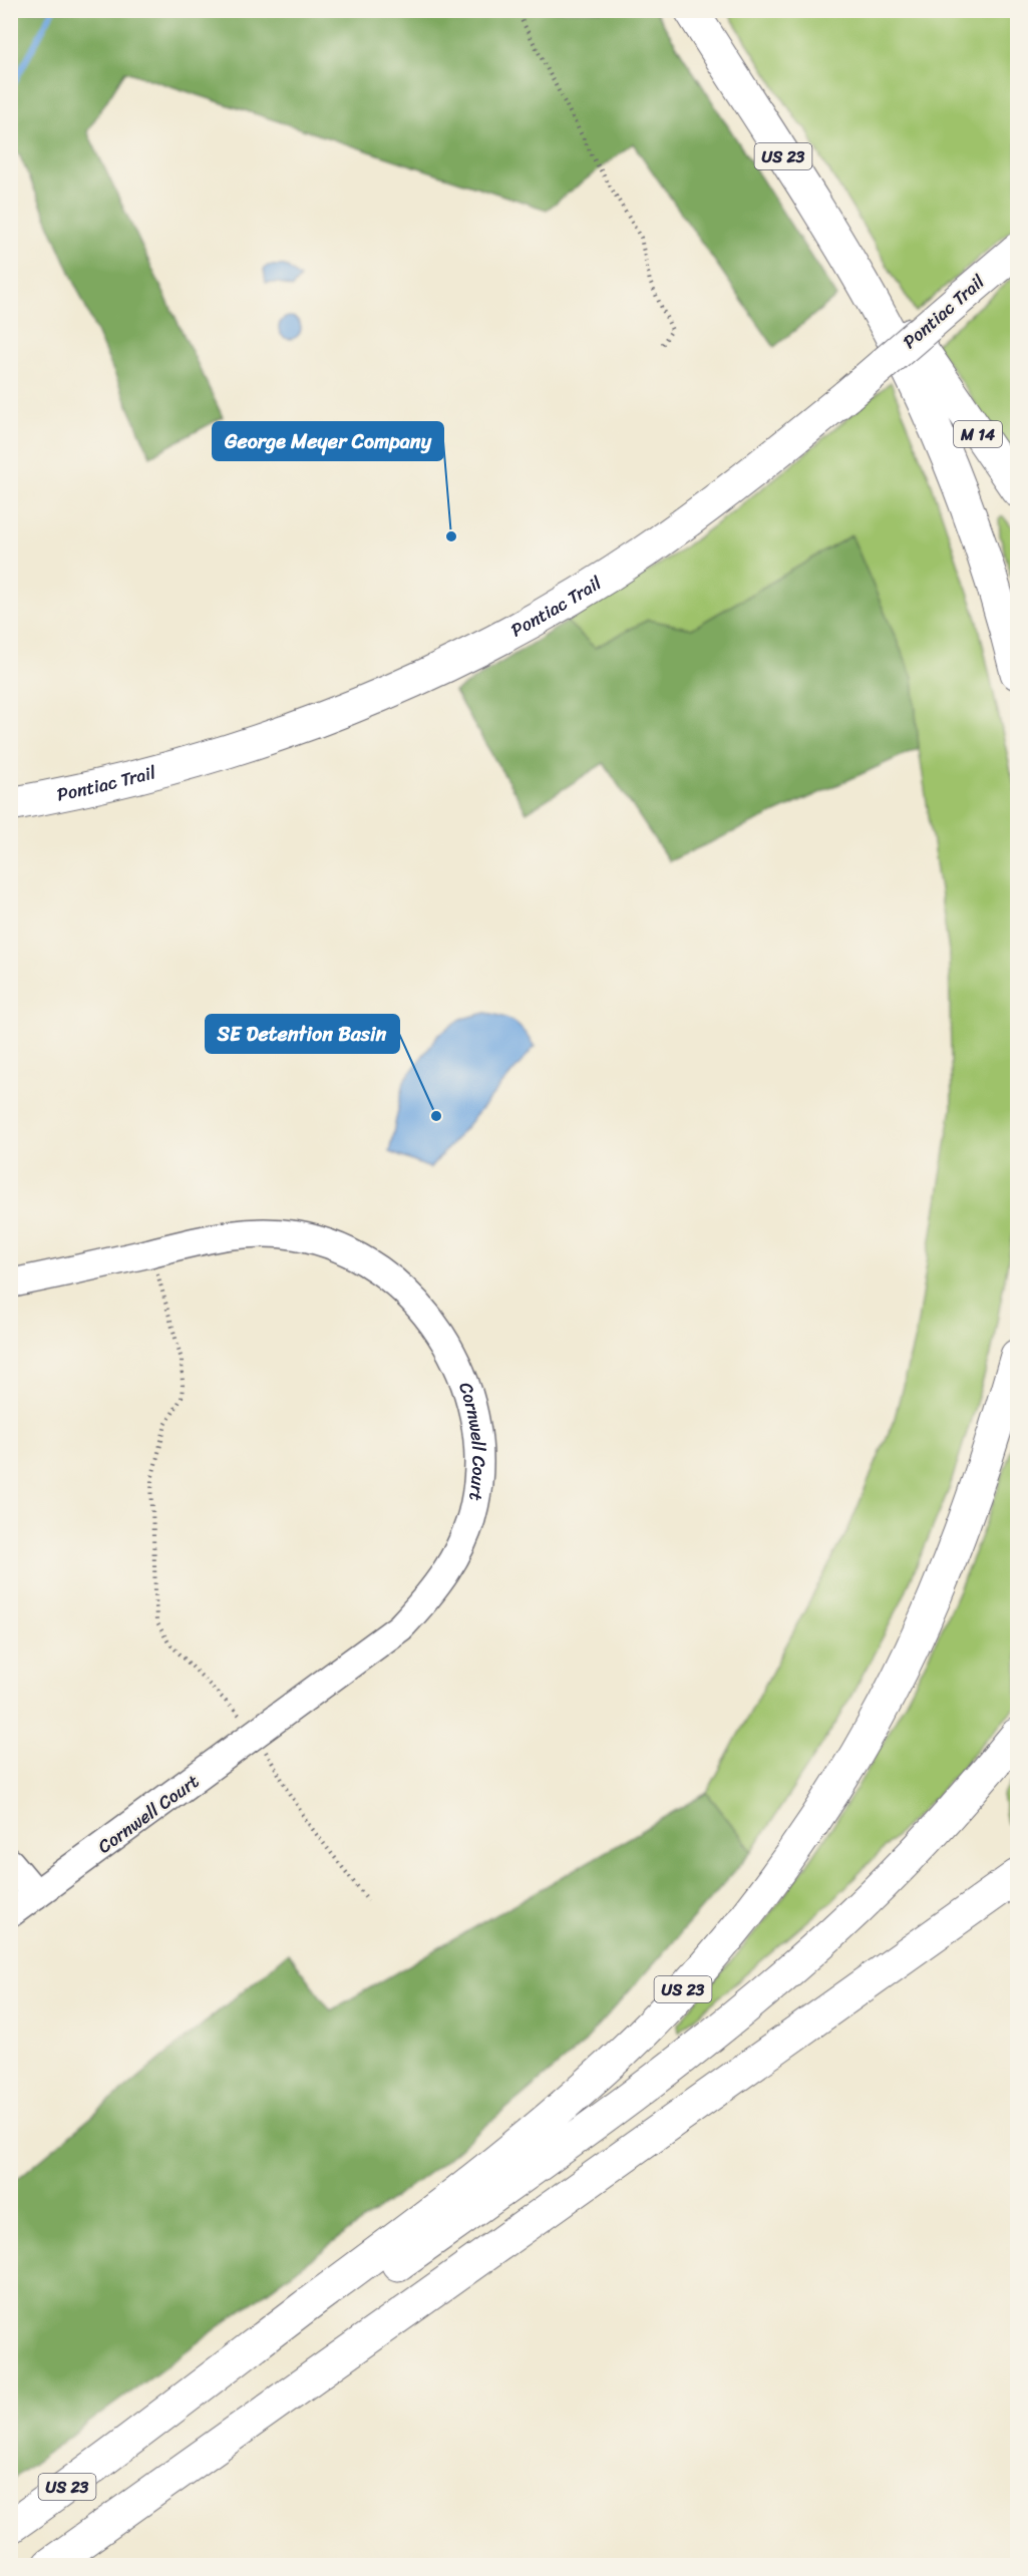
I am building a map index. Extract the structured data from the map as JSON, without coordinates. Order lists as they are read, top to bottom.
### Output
{
  "streets": {
    "main road": ["US 23", "Pontiac Trail", "M 14"],
    "street": ["Cornwell Court"]
  },
  "places": ["George Meyer Company", "SE Detention Basin"]
}
